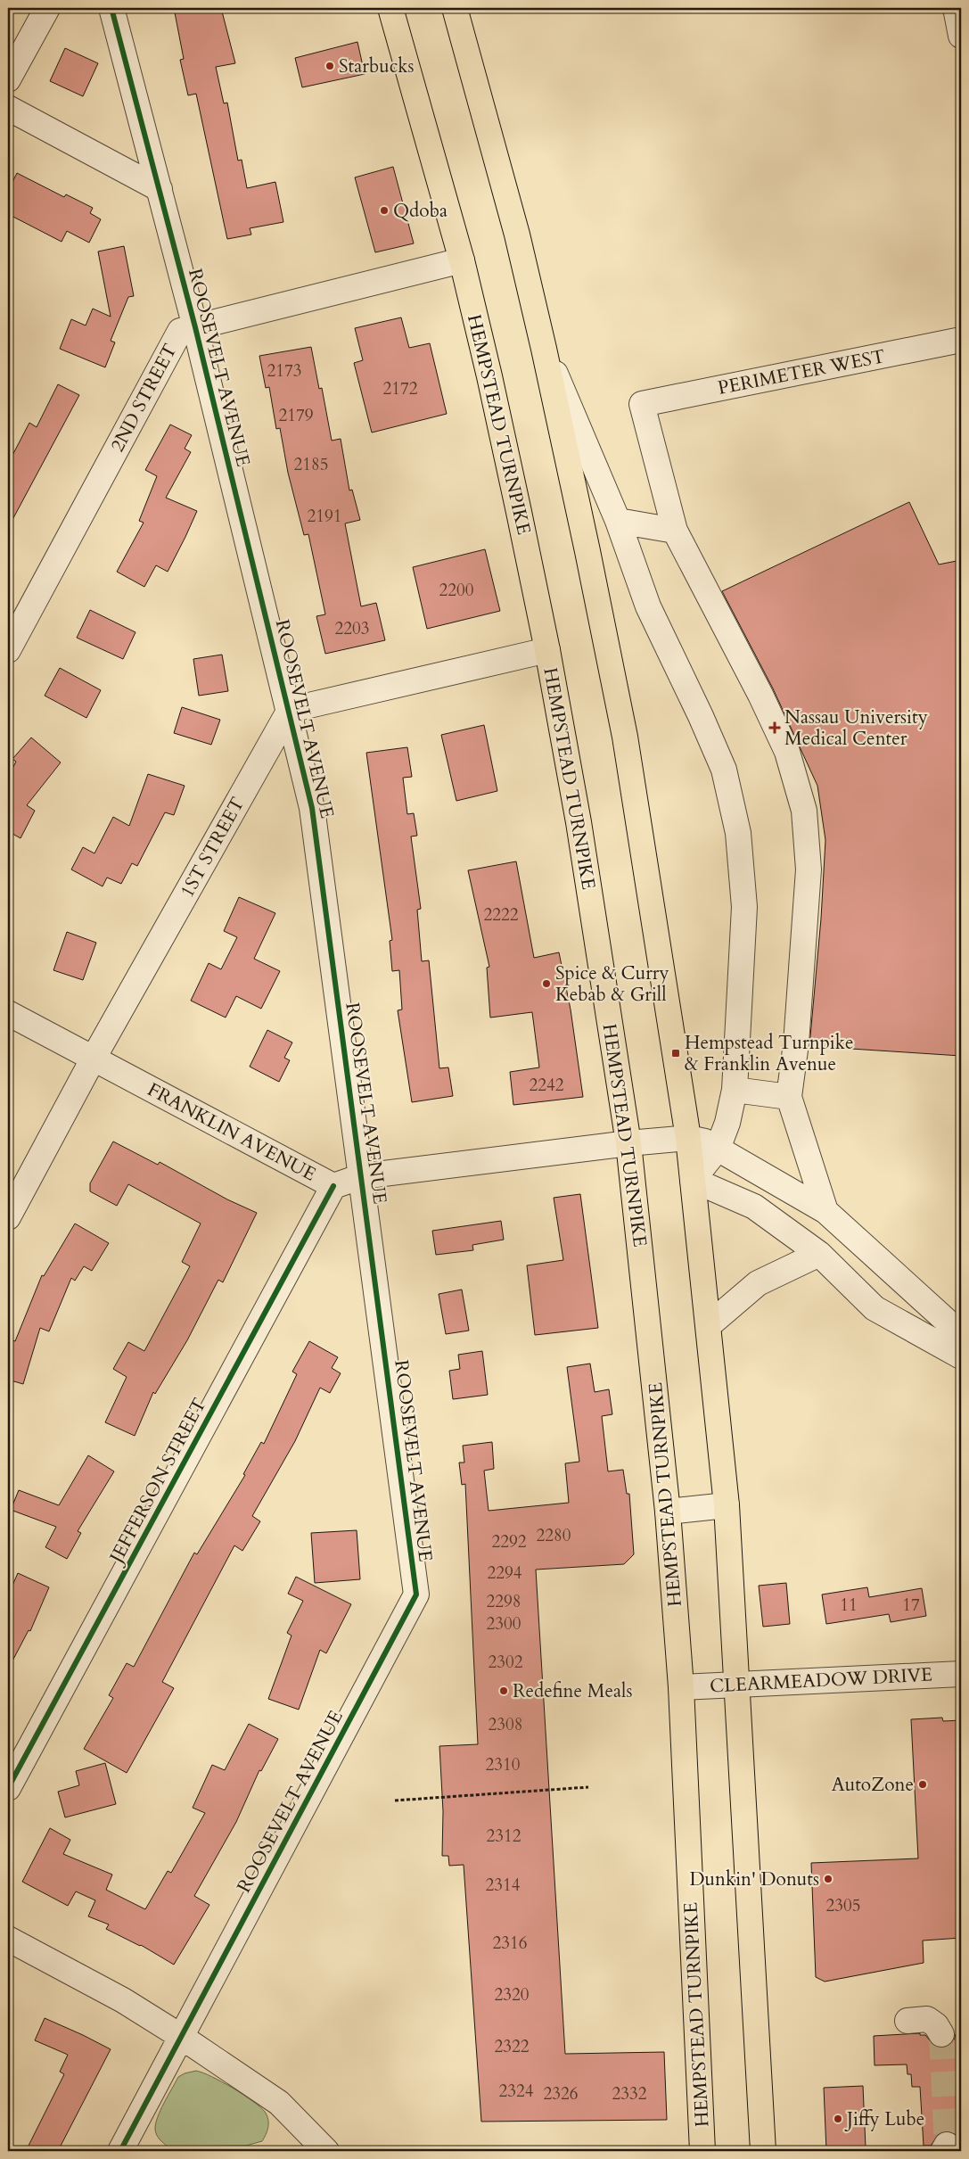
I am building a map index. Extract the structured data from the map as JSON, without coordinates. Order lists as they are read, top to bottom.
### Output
{
  "streets": {
    "main road": ["HEMPSTEAD TURNPIKE"],
    "street": [
      "ROOSEVELT AVENUE",
      "PERIMETER WEST",
      "2ND STREET",
      "1ST STREET",
      "FRANKLIN AVENUE",
      "JEFFERSON STREET",
      "CLEARMEADOW DRIVE"
    ]
  },
  "crossings": [
    ["ROOSEVELT AVENUE", "2ND STREET"],
    ["ROOSEVELT AVENUE", "1ST STREET"],
    ["ROOSEVELT AVENUE", "FRANKLIN AVENUE"],
    ["2ND STREET", "HEMPSTEAD TURNPIKE"],
    ["HEMPSTEAD TURNPIKE", "FRANKLIN AVENUE"],
    ["HEMPSTEAD TURNPIKE", "CLEARMEADOW DRIVE"],
    ["1ST STREET", "FRANKLIN AVENUE"],
    ["FRANKLIN AVENUE", "JEFFERSON STREET"]
  ],
  "places": {
    "other": [
      "Starbucks",
      "Qdoba",
      "Spice & Curry Kebab & Grill",
      "Redefine Meals",
      "AutoZone",
      "Dunkin' Donuts",
      "Jiffy Lube"
    ],
    "health": ["Nassau University Medical Center"],
    "transit": ["Hempstead Turnpike & Franklin Avenue"]
  },
  "house_numbers": [
    "2173",
    "2172",
    "2179",
    "2185",
    "2191",
    "2200",
    "2203",
    "2222",
    "2242",
    "2280",
    "2292",
    "2294",
    "2298",
    "11",
    "17",
    "2300",
    "2302",
    "2308",
    "2310",
    "2312",
    "2314",
    "2305",
    "2316",
    "2320",
    "2322",
    "2324",
    "2326",
    "2332"
  ]
}
